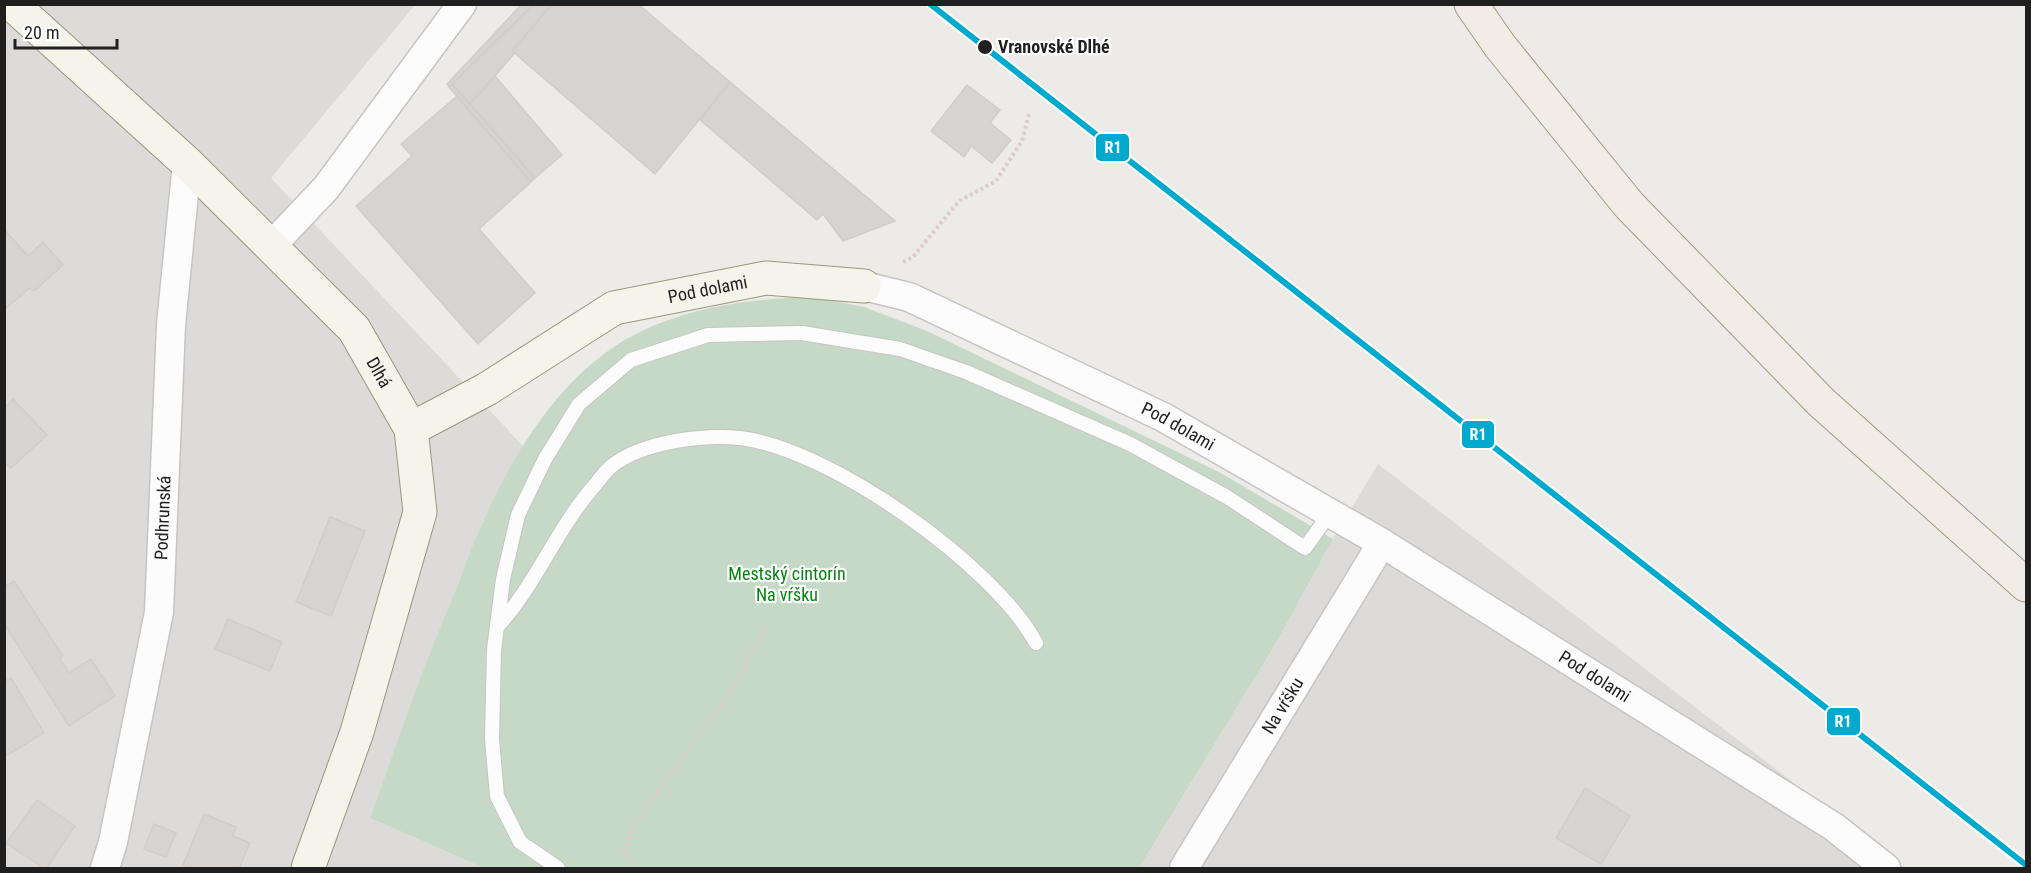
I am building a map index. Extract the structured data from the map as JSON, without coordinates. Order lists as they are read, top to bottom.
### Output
{
  "streets": {
    "street": [
      "Pod dolami",
      "Dlhá",
      "Podhrunská",
      "Na vŕšku"
    ]
  },
  "crossings": [
    ["Pod dolami", "Dlhá"],
    ["Pod dolami", "Na vŕšku"],
    ["Dlhá", "Podhrunská"]
  ],
  "parks": ["Mestský cintorín Na vŕšku"],
  "places": ["Vranovské Dlhé"],
  "lines": ["transit line R1"],
  "scale_bar": "20 m"
}
